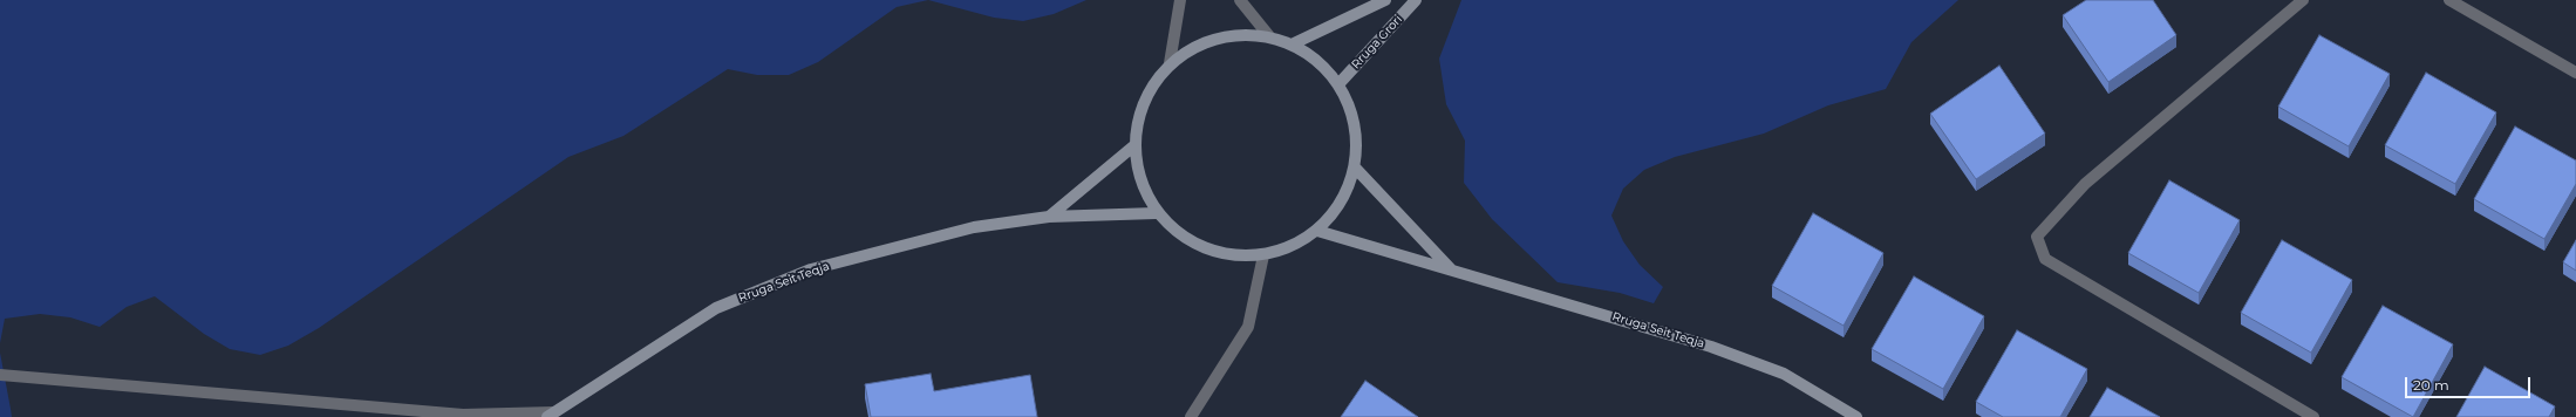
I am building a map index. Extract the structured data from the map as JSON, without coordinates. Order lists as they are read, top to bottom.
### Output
{
  "streets": {
    "main road": ["Rruga Grori", "Rruga Seit Teqja"]
  },
  "scale_bar": "20 m"
}
